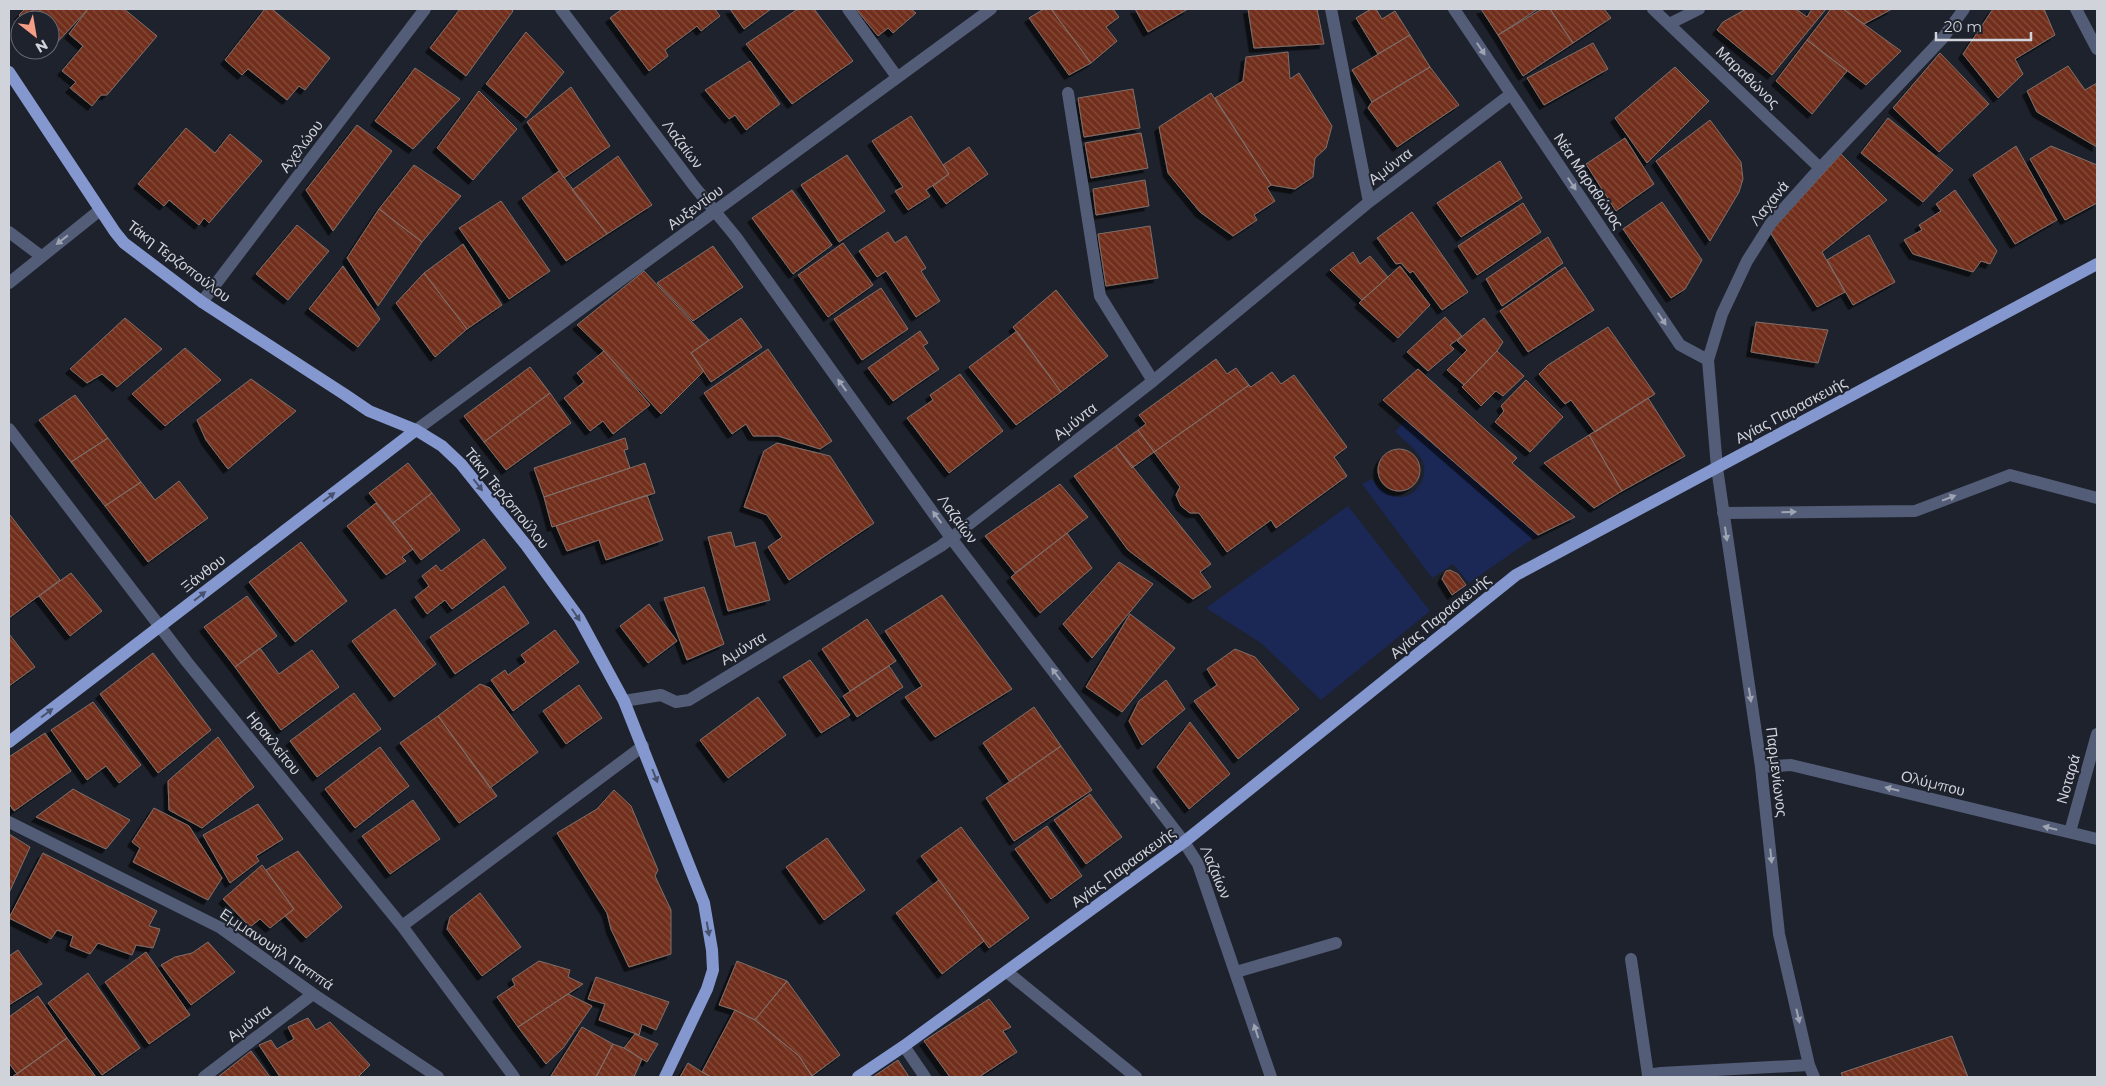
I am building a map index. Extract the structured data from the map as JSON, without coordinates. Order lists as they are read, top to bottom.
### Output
{
  "streets": {
    "main road": ["Τάκη Τερζοπούλου", "Αγίας Παρασκευής", "Ξάνθου"],
    "street": [
      "Μαραθώνος",
      "Λαζαίων",
      "Αχελώου",
      "Αμύντα",
      "Νέα Μαραθώνος",
      "Λαχανά",
      "Αυξεντίου",
      "Ηρακλείτου",
      "Παρμενίωνος",
      "Νοταρά",
      "Ολύμπου",
      "Εμμανουήλ Παππά"
    ]
  },
  "crossings": [
    ["Μαραθώνος", "Λαχανά"],
    ["Λαζαίων", "Αμύντα"],
    ["Λαζαίων", "Αυξεντίου"],
    ["Λαζαίων", "Αγίας Παρασκευής"],
    ["Αχελώου", "Τάκη Τερζοπούλου"],
    ["Αμύντα", "Νέα Μαραθώνος"],
    ["Αμύντα", "Τάκη Τερζοπούλου"],
    ["Αμύντα", "Εμμανουήλ Παππά"],
    ["Νέα Μαραθώνος", "Λαχανά"],
    ["Λαχανά", "Αγίας Παρασκευής"],
    ["Λαχανά", "Παρμενίωνος"],
    ["Αυξεντίου", "Τάκη Τερζοπούλου"],
    ["Αυξεντίου", "Ξάνθου"],
    ["Τάκη Τερζοπούλου", "Ξάνθου"],
    ["Αγίας Παρασκευής", "Παρμενίωνος"],
    ["Ξάνθου", "Ηρακλείτου"],
    ["Παρμενίωνος", "Ολύμπου"],
    ["Νοταρά", "Ολύμπου"]
  ],
  "one_way": [
    "Λαζαίων",
    "Νέα Μαραθώνος",
    "Τάκη Τερζοπούλου",
    "Ξάνθου",
    "Παρμενίωνος",
    "Ολύμπου"
  ],
  "scale_bar": "20 m",
  "north": "bottom right"
}
